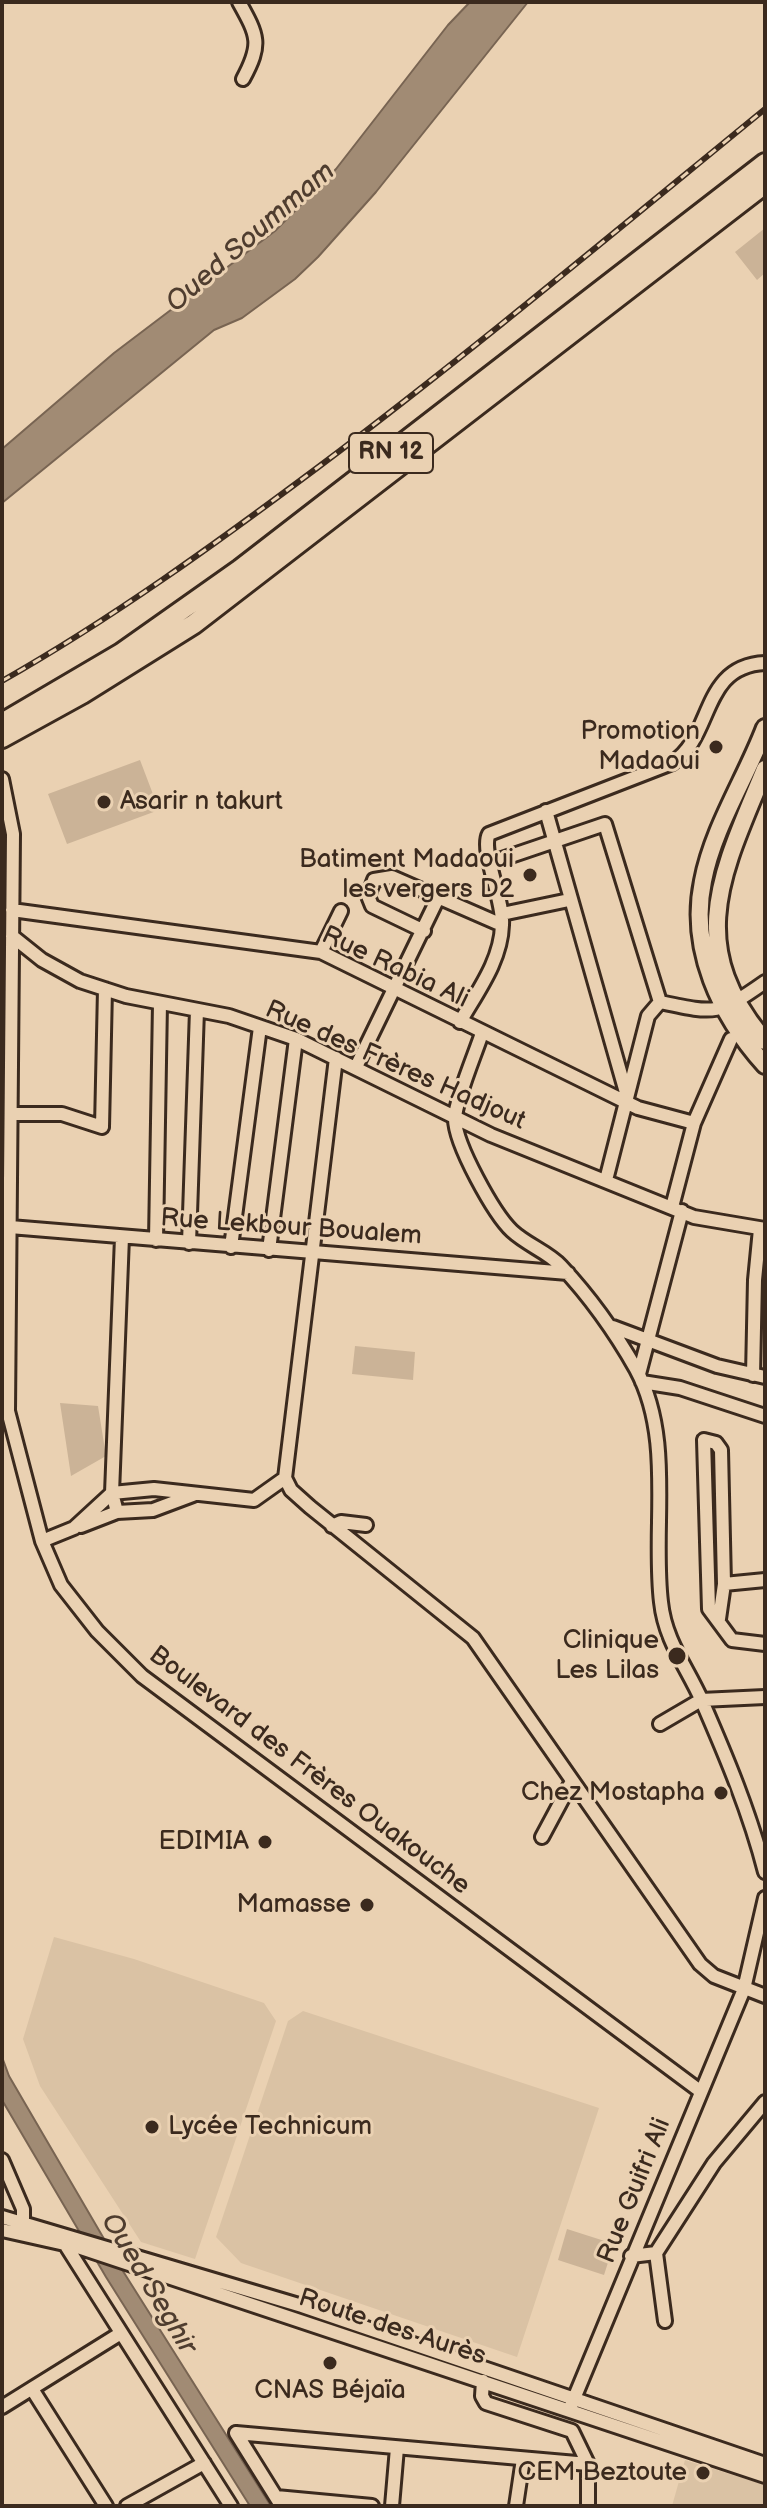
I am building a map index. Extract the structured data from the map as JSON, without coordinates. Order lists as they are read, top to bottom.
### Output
{
  "streets": {
    "highway": ["RN 12"],
    "street": [
      "Rue Rabia Ali",
      "Rue des Frères Hadjout",
      "Rue Lekbour Boualem",
      "Boulevard des Frères Ouakouche",
      "Rue Guifri Ali",
      "Route des Aurès"
    ]
  },
  "crossings": [
    ["Rue Rabia Ali", "Boulevard des Frères Ouakouche"],
    ["Rue des Frères Hadjout", "Boulevard des Frères Ouakouche"],
    ["Rue Lekbour Boualem", "Boulevard des Frères Ouakouche"],
    ["Boulevard des Frères Ouakouche", "Rue Guifri Ali"],
    ["Rue Guifri Ali", "Route des Aurès"]
  ],
  "water": ["Oued Soummam", "Oued Seghir"],
  "places": [
    "Promotion Madaoui",
    "Asarir n takurt",
    "Batiment Madaoui les vergers D2",
    "Clinique Les Lilas",
    "Chez Mostapha",
    "EDIMIA",
    "Mamasse",
    "Lycée Technicum",
    "CNAS Béjaïa",
    "CEM Beztoute"
  ]
}
